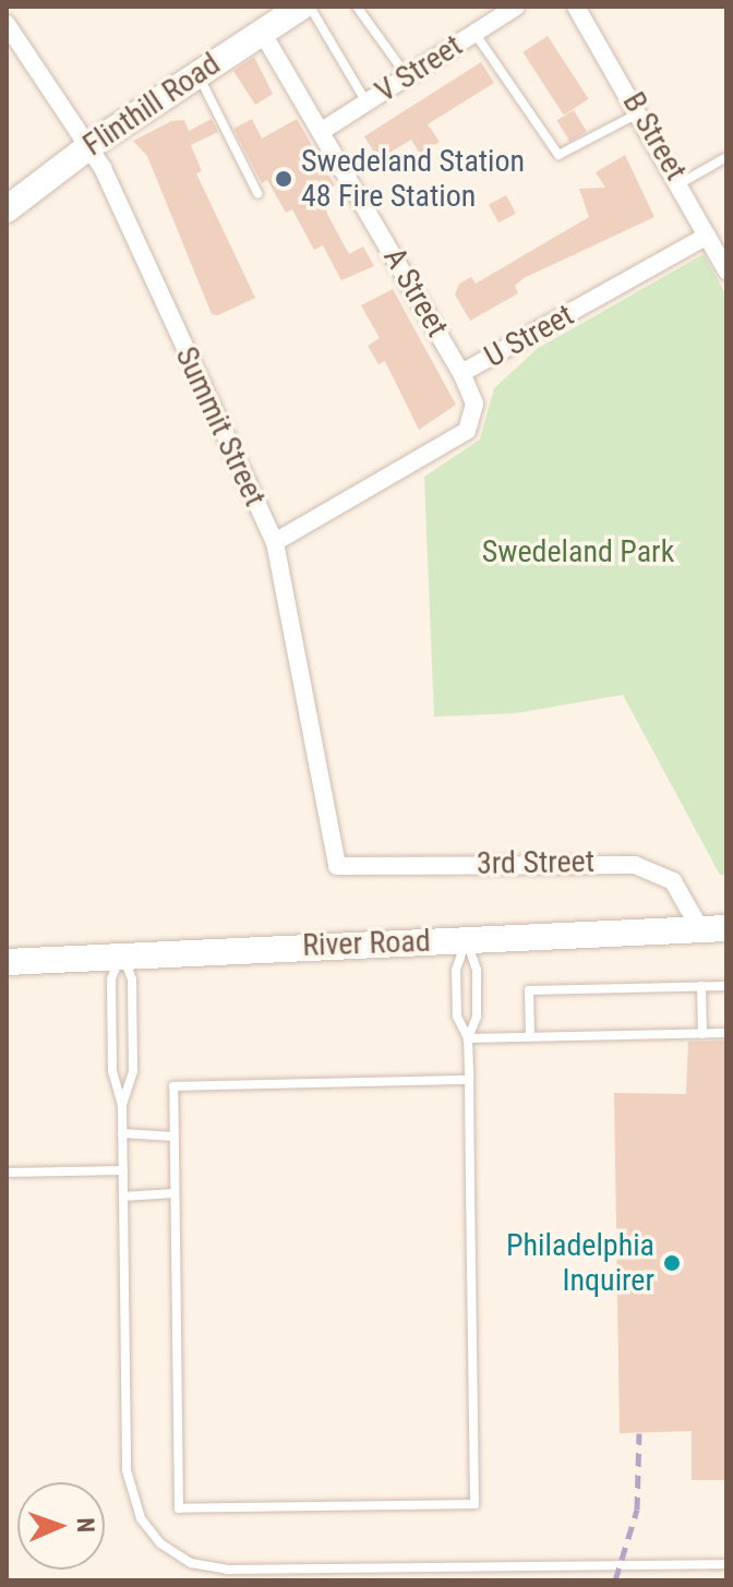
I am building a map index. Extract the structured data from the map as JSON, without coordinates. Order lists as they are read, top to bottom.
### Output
{
  "streets": {
    "main road": ["Flinthill Road", "River Road"],
    "street": [
      "V Street",
      "B Street",
      "A Street",
      "U Street",
      "Summit Street",
      "3rd Street"
    ]
  },
  "crossings": [
    ["V Street", "A Street"],
    ["Flinthill Road", "A Street"],
    ["Flinthill Road", "Summit Street"],
    ["B Street", "U Street"],
    ["A Street", "U Street"],
    ["U Street", "Summit Street"],
    ["Summit Street", "3rd Street"],
    ["3rd Street", "River Road"]
  ],
  "parks": ["Swedeland Park"],
  "places": ["Swedeland Station 48 Fire Station", "Philadelphia Inquirer"],
  "north": "right"
}
